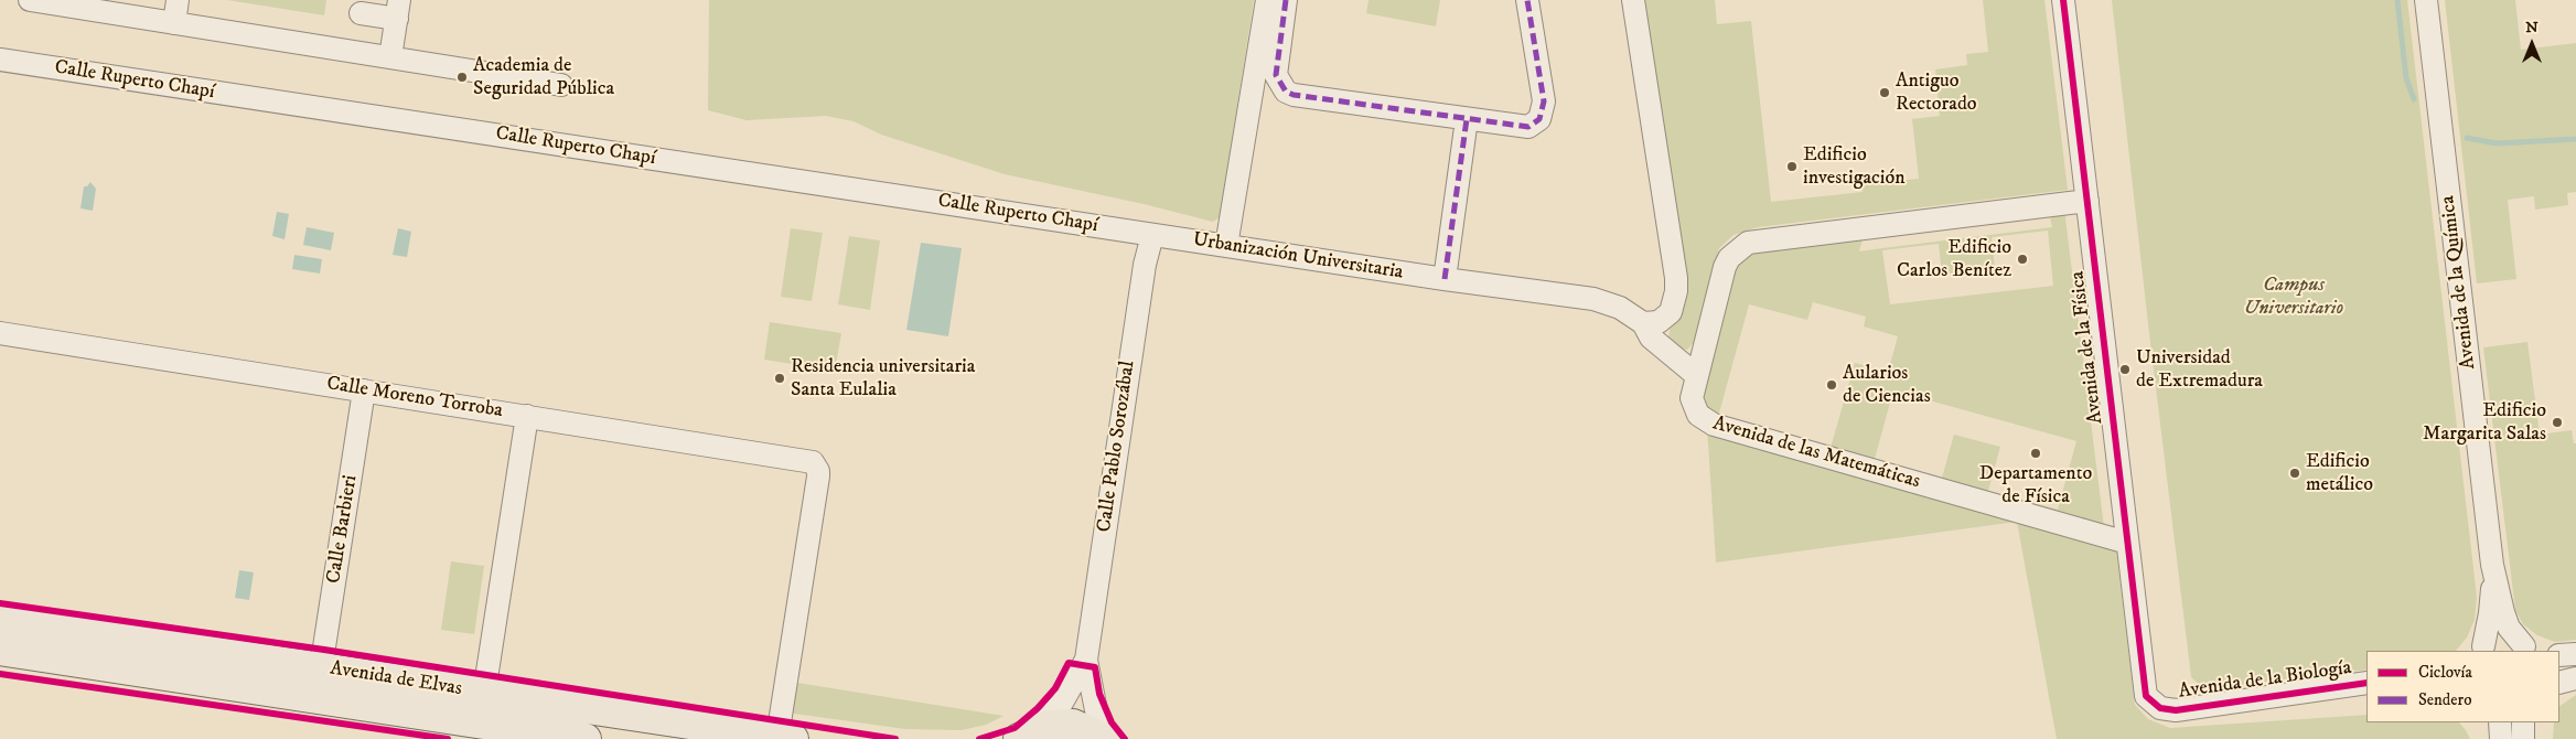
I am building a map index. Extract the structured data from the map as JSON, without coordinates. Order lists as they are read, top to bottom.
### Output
{
  "streets": {
    "highway": ["Avenida de Elvas"],
    "street": [
      "Calle Ruperto Chapí",
      "Urbanización Universitaria",
      "Avenida de la Química",
      "Avenida de la Física",
      "Calle Moreno Torroba",
      "Calle Pablo Sorozábal",
      "Avenida de las Matemáticas",
      "Calle Barbieri",
      "Avenida de la Biología"
    ]
  },
  "crossings": [
    ["Calle Ruperto Chapí", "Urbanización Universitaria"],
    ["Calle Ruperto Chapí", "Calle Pablo Sorozábal"],
    ["Urbanización Universitaria", "Calle Pablo Sorozábal"],
    ["Urbanización Universitaria", "Avenida de las Matemáticas"],
    ["Avenida de la Física", "Avenida de las Matemáticas"],
    ["Avenida de la Física", "Avenida de la Biología"],
    ["Calle Moreno Torroba", "Calle Barbieri"],
    ["Calle Moreno Torroba", "Avenida de Elvas"],
    ["Calle Barbieri", "Avenida de Elvas"]
  ],
  "parks": ["Campus Universitario"],
  "places": [
    "Academia de Seguridad Pública",
    "Antiguo Rectorado",
    "Edificio investigación",
    "Edificio Carlos Benítez",
    "Universidad de Extremadura",
    "Residencia universitaria Santa Eulalia",
    "Aularios de Ciencias",
    "Edificio Margarita Salas",
    "Departamento de Física",
    "Edificio metálico"
  ],
  "legend": ["Ciclovía", "Sendero"],
  "north": "top"
}
